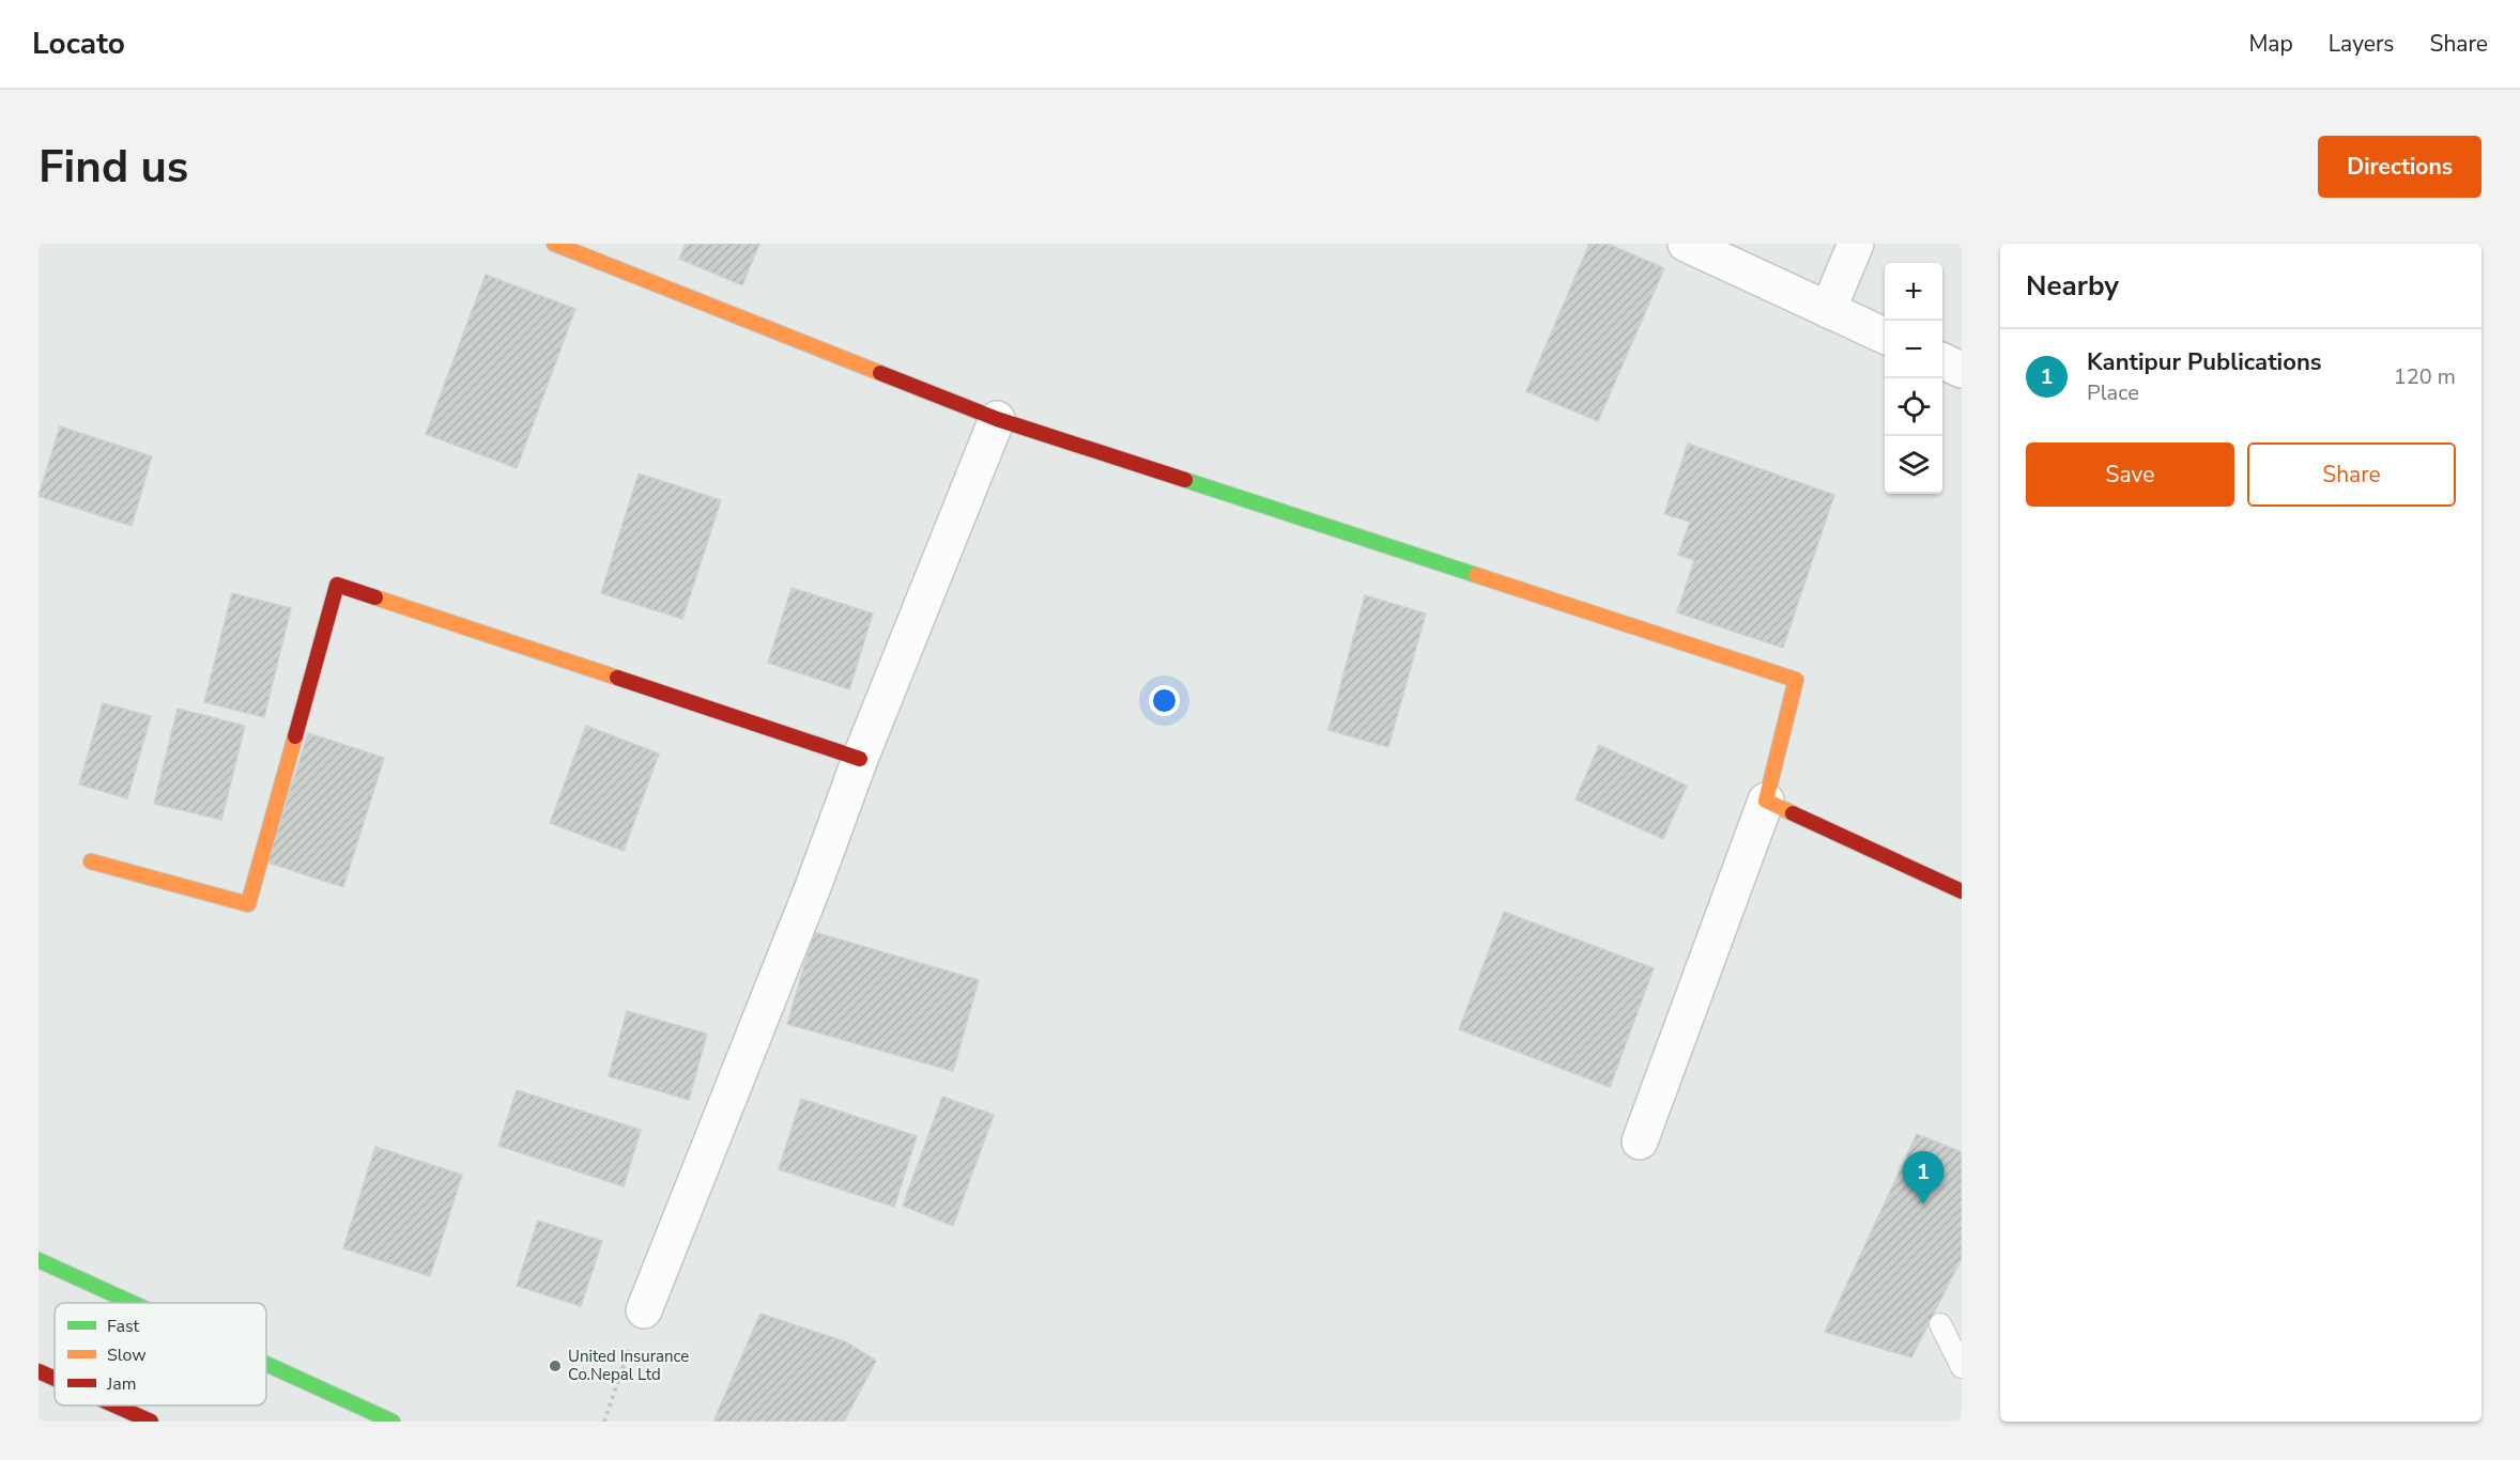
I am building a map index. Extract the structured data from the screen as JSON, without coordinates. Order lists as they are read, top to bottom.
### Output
{
  "places": ["United Insurance Co.Nepal Ltd"],
  "legend": ["Fast", "Slow", "Jam"],
  "page": {
    "header": "Locato",
    "nav": ["Map", "Layers", "Share"],
    "buttons": [
      "Directions",
      ["Save", "Share"]
    ],
    "title": "Find us",
    "heading": "Nearby",
    "map_buttons": ["+", "−"],
    "list": [
      {
        "mark": "1",
        "name": "Kantipur Publications",
        "note": "Place",
        "value": "120 m"
      }
    ],
    "pins": "1"
  }
}
